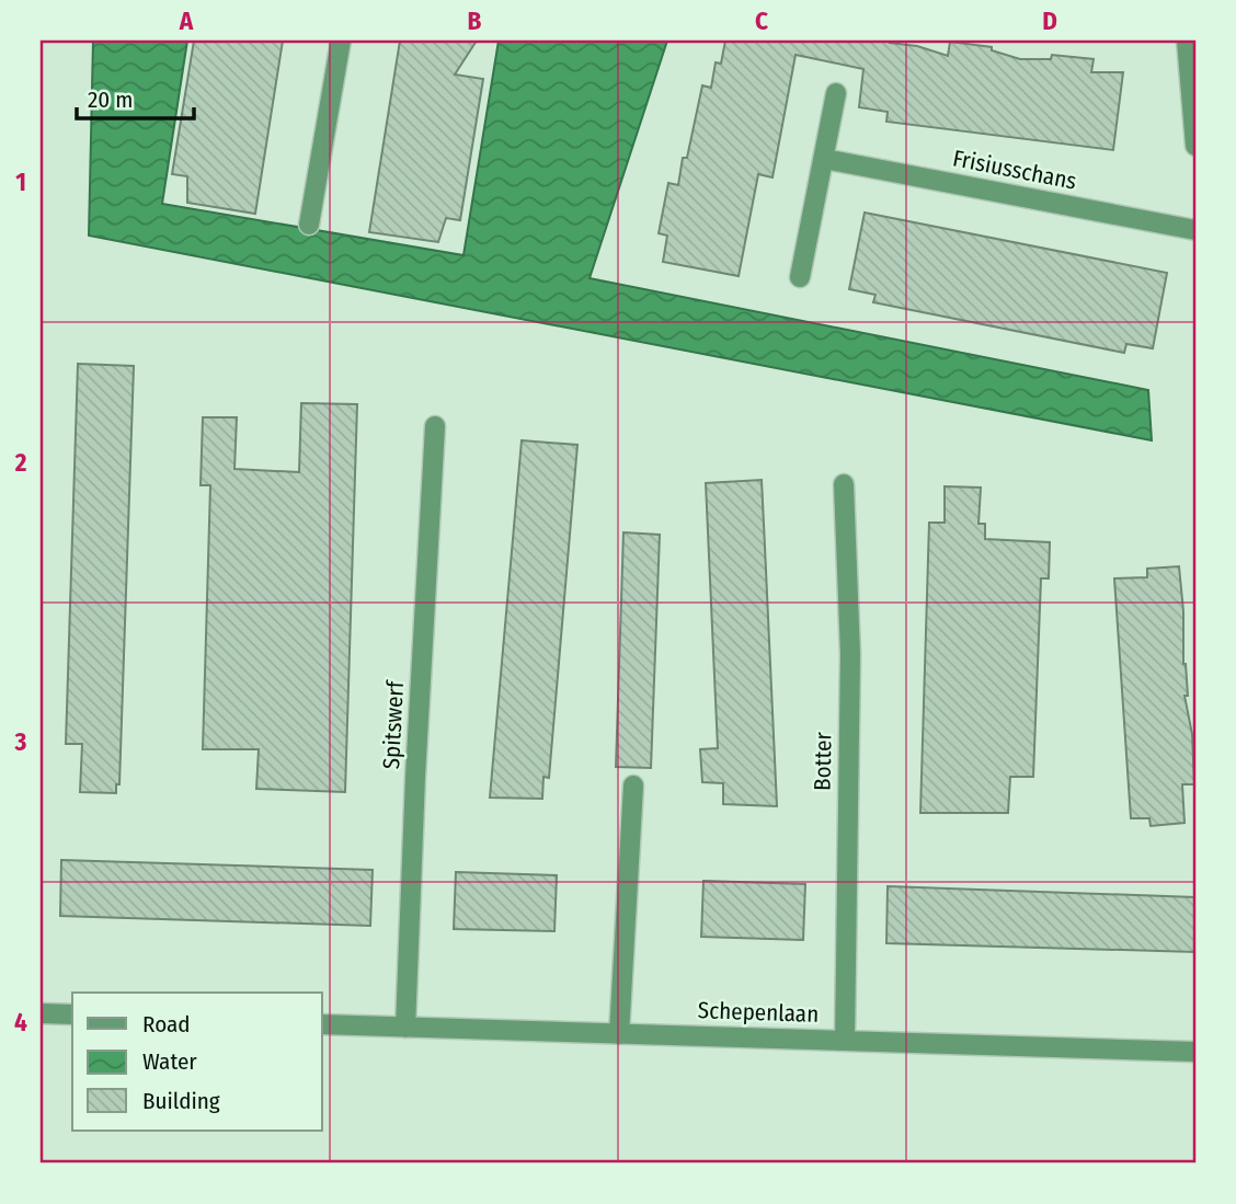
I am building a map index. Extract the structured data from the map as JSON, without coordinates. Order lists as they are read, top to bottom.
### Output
{
  "streets": {
    "street": [
      "Frisiusschans",
      "Spitswerf",
      "Botter",
      "Schepenlaan"
    ]
  },
  "crossings": [
    ["Spitswerf", "Schepenlaan"],
    ["Botter", "Schepenlaan"]
  ],
  "legend": ["Road", "Water", "Building"],
  "scale_bar": "20 m",
  "grid": {
    "columns": [
      "A",
      "B",
      "C",
      "D"
    ],
    "rows": [
      "1",
      "2",
      "3",
      "4"
    ]
  }
}
